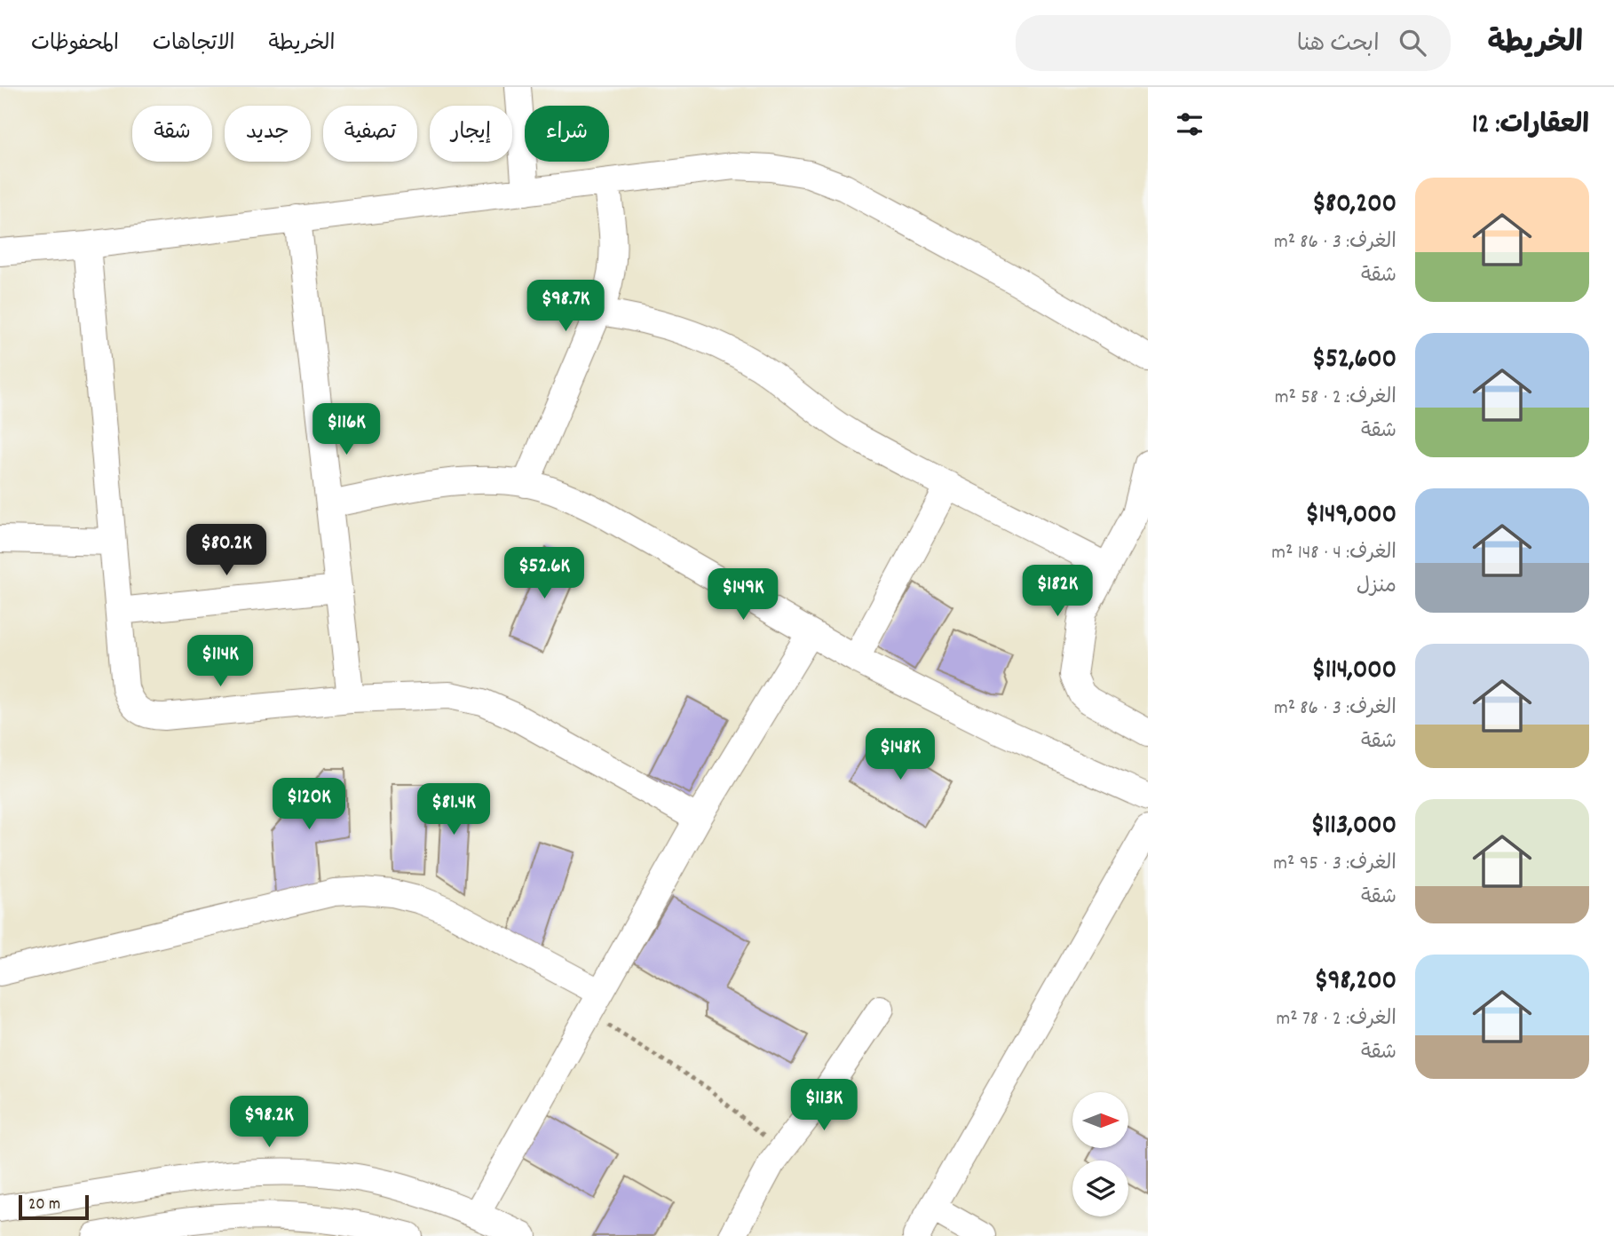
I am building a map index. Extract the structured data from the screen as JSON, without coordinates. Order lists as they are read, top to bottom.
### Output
{
  "scale_bar": "20 m",
  "north": "right",
  "page": {
    "header": "الخريطة",
    "search": "ابحث هنا",
    "nav": ["الخريطة", "الاتجاهات", "المحفوظات"],
    "heading": "العقارات: 12",
    "chip": [
      "شراء",
      "إيجار",
      "تصفية",
      "جديد",
      "شقة"
    ],
    "list": [
      {
        "name": "$80,200",
        "note": "الغرف: 3 · 86 m² · شقة"
      },
      {
        "name": "$52,600",
        "note": "الغرف: 2 · 58 m² · شقة"
      },
      {
        "name": "$149,000",
        "note": "الغرف: 4 · 148 m² · منزل"
      },
      {
        "name": "$114,000",
        "note": "الغرف: 3 · 86 m² · شقة"
      },
      {
        "name": "$113,000",
        "note": "الغرف: 3 · 95 m² · شقة"
      },
      {
        "name": "$98,200",
        "note": "الغرف: 2 · 78 m² · شقة"
      }
    ],
    "price": [
      "$98.7K",
      "$116K",
      "$80.2K",
      "$52.6K",
      "$182K",
      "$149K",
      "$114K",
      "$148K",
      "$120K",
      "$81.4K",
      "$113K",
      "$98.2K"
    ],
    "scale": "20 m"
  }
}
